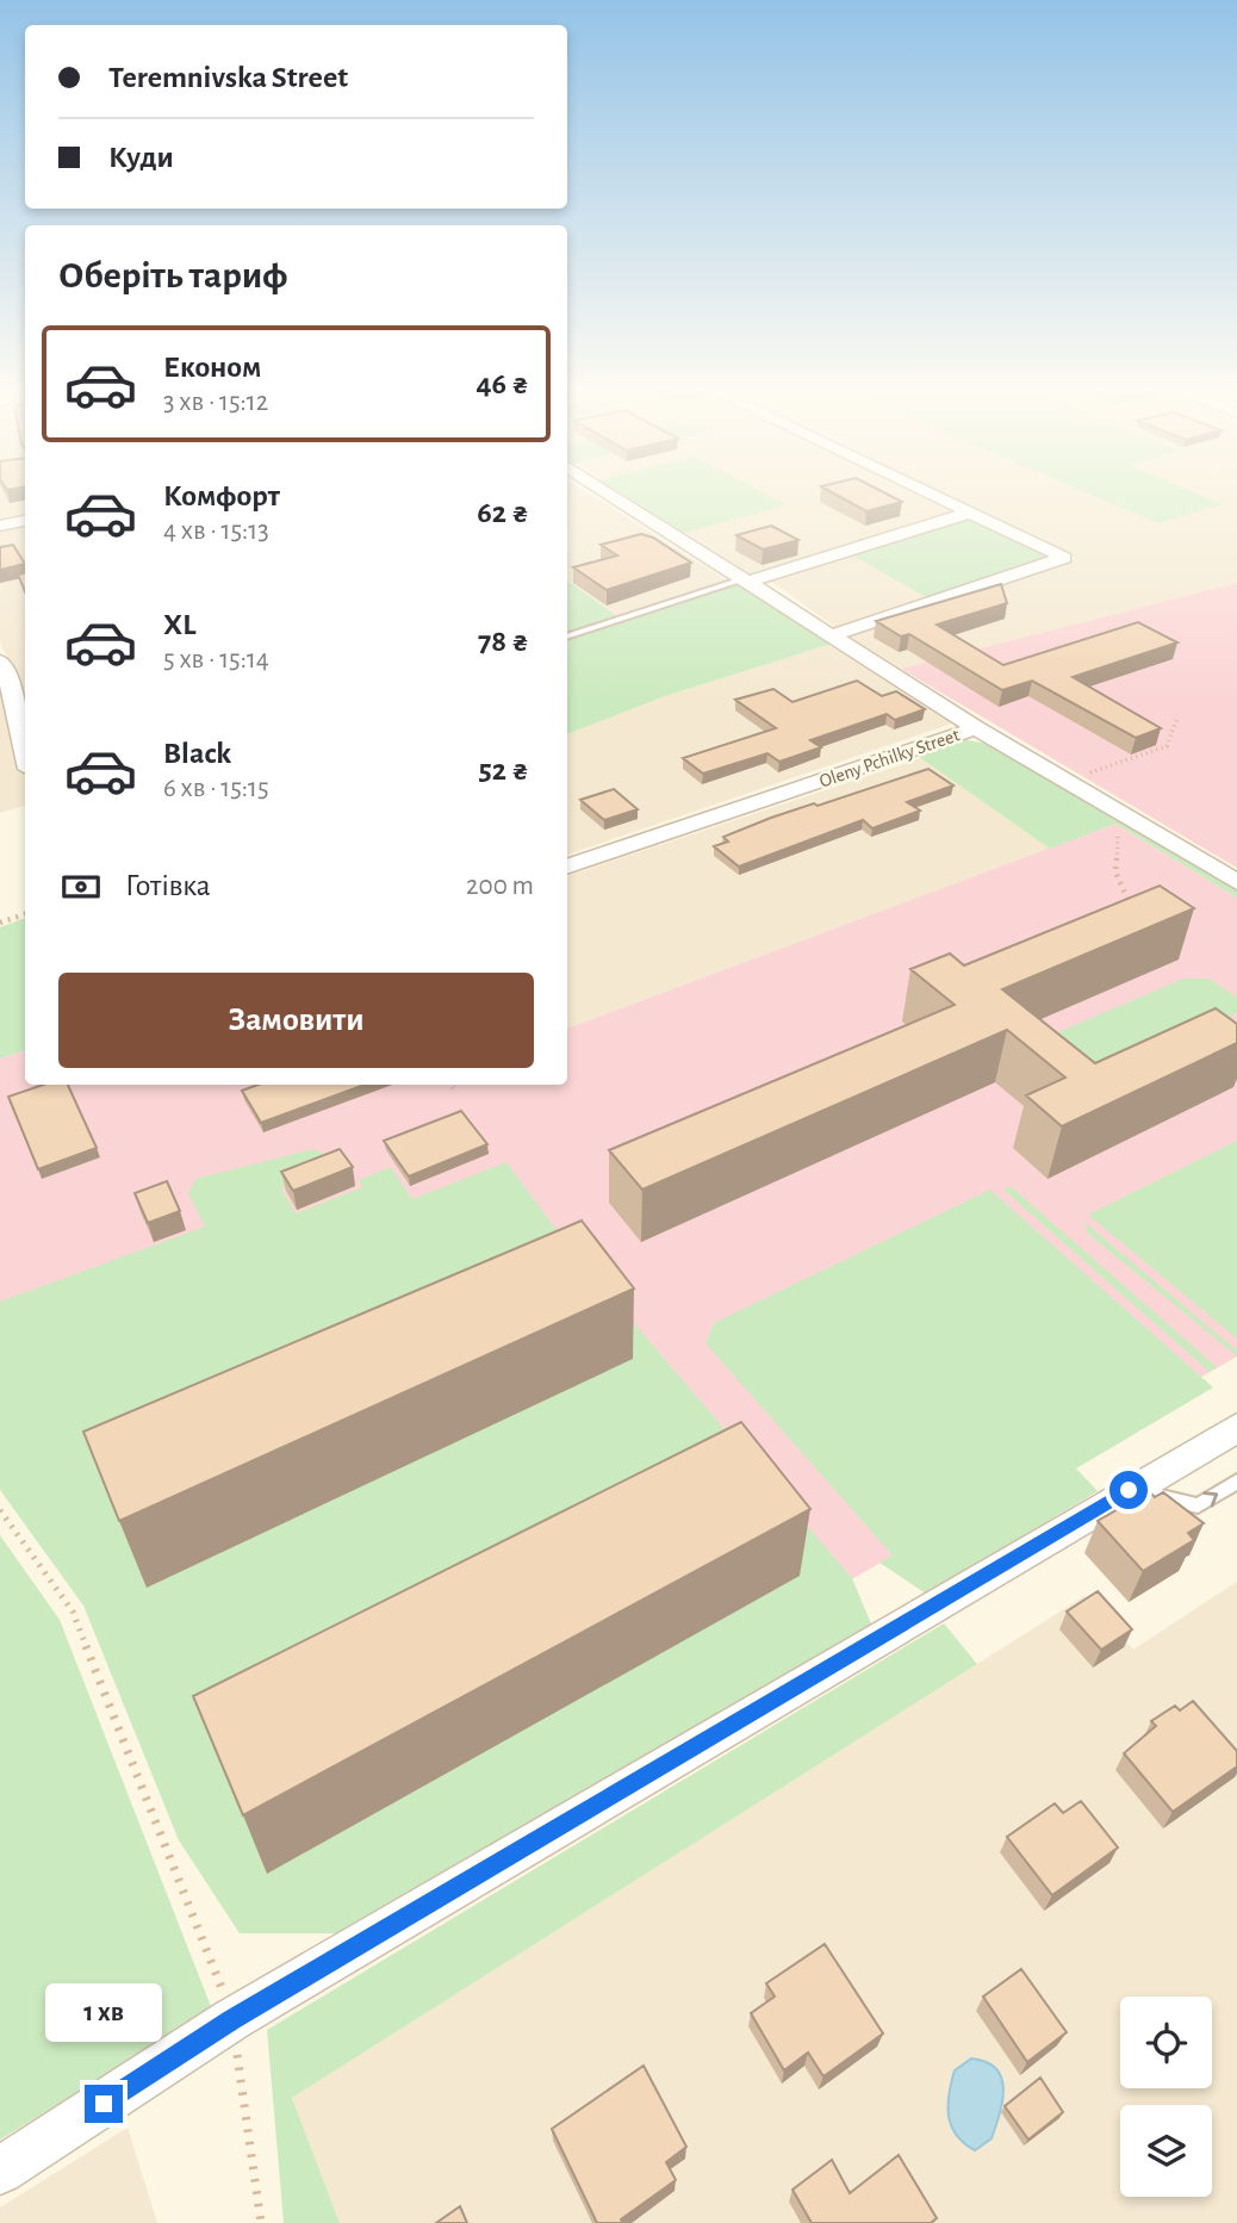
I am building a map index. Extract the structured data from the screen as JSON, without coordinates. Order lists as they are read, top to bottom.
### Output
{
  "streets": {
    "street": ["Oleny Pchilky Street"]
  },
  "page": {
    "banner": ["Teremnivska Street", "Куди"],
    "heading": "Оберіть тариф",
    "list": [
      {
        "name": "Економ",
        "note": "3 хв · 15:12",
        "value": "46 ₴"
      },
      {
        "name": "Комфорт",
        "note": "4 хв · 15:13",
        "value": "62 ₴"
      },
      {
        "name": "XL",
        "note": "5 хв · 15:14",
        "value": "78 ₴"
      },
      {
        "name": "Black",
        "note": "6 хв · 15:15",
        "value": "52 ₴"
      }
    ],
    "pay": ["Готівка", "200 m"],
    "buttons": "Замовити",
    "bubble": "1 хв"
  }
}
